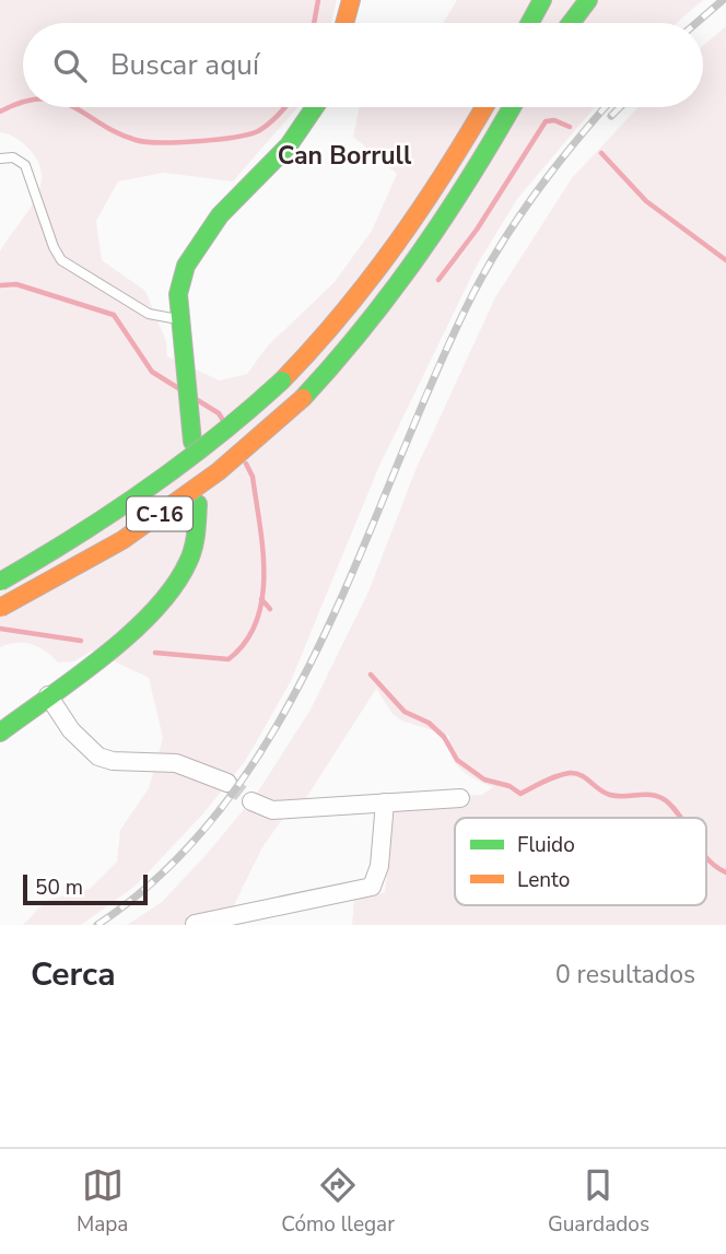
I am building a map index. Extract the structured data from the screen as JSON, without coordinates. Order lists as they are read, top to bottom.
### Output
{
  "streets": {
    "main road": ["C-16"]
  },
  "districts": ["Can Borrull"],
  "legend": ["Fluido", "Lento"],
  "scale_bar": "50 m",
  "page": {
    "search": "Buscar aquí",
    "scale": "50 m",
    "heading": ["Cerca", "0 resultados"],
    "nav": ["Mapa", "Cómo llegar", "Guardados"]
  }
}
